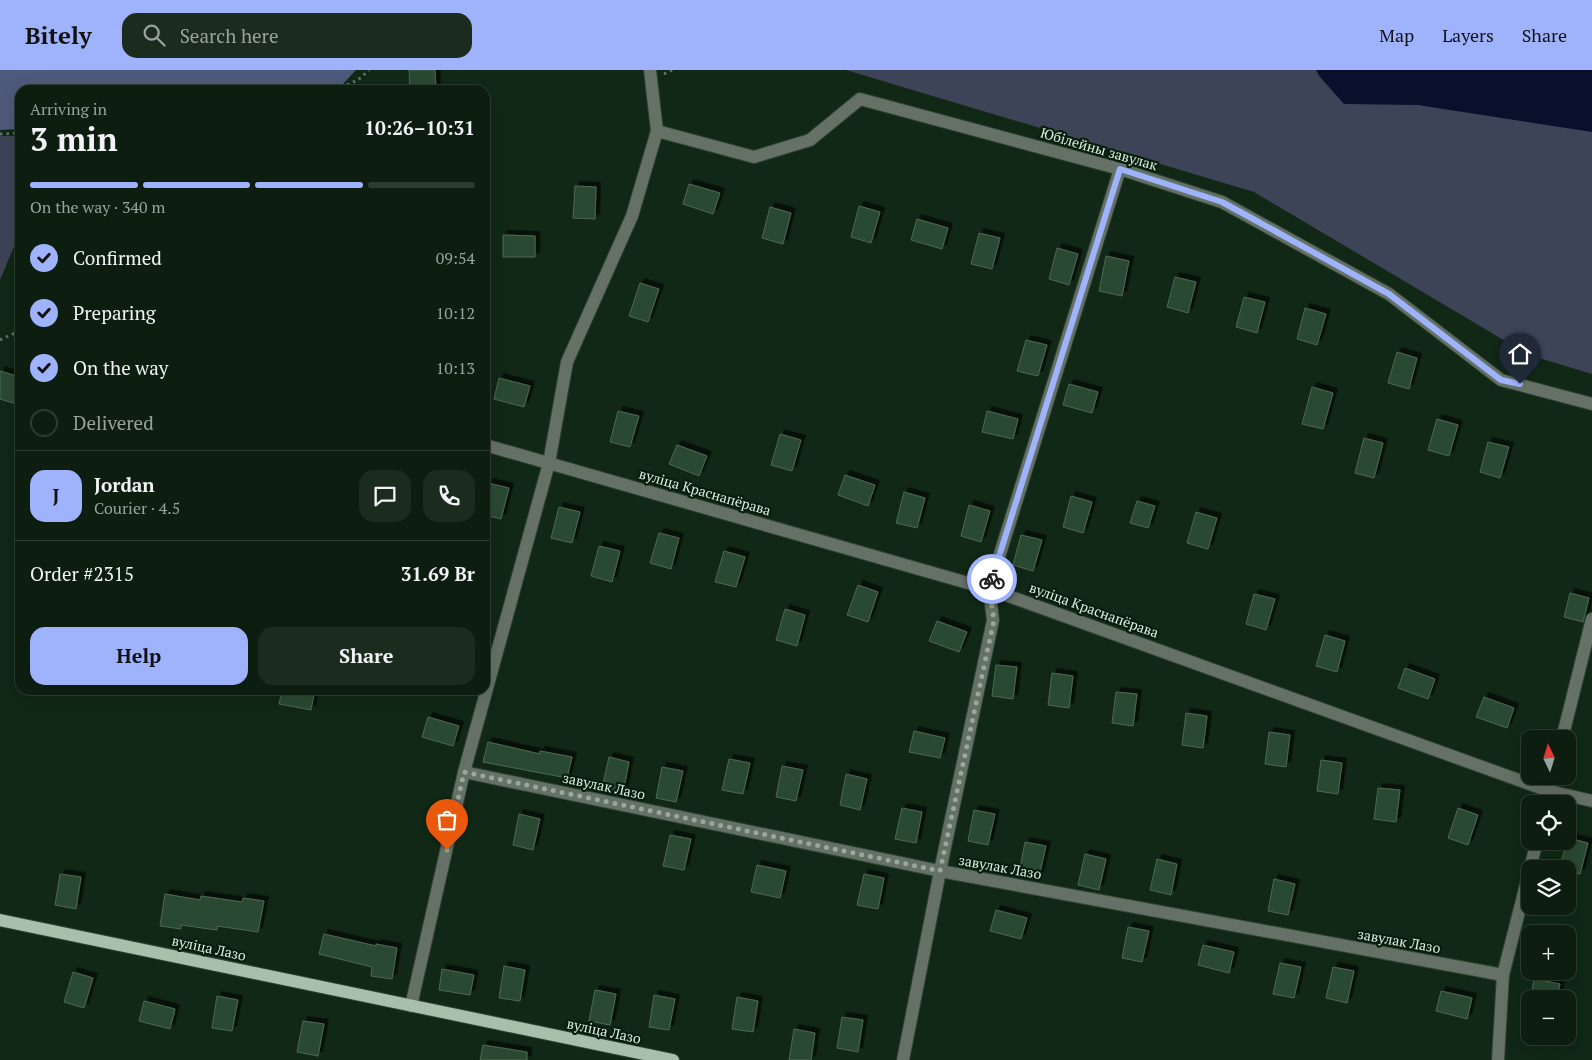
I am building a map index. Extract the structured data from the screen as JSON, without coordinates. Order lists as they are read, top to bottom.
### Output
{
  "streets": {
    "main road": ["вуліца Лазо"],
    "street": ["Юбілейны завулак", "вуліца Краснапёрава", "завулак Лазо"]
  },
  "north": "top",
  "page": {
    "header": "Bitely",
    "search": "Search here",
    "nav": ["Map", "Layers", "Share"],
    "heading": ["3 min", "Arriving in", "10:26–10:31"],
    "panel": [
      "Jordan",
      "Courier · 4.5",
      "Order #2315",
      "31.69 Br"
    ],
    "bar": "On the way · 340 m",
    "list": [
      ["Confirmed", "09:54"],
      ["Preparing", "10:12"],
      ["On the way", "10:13"],
      "Delivered"
    ],
    "round": "J",
    "buttons": ["Help", "Share"],
    "map_buttons": ["+", "−"]
  }
}
